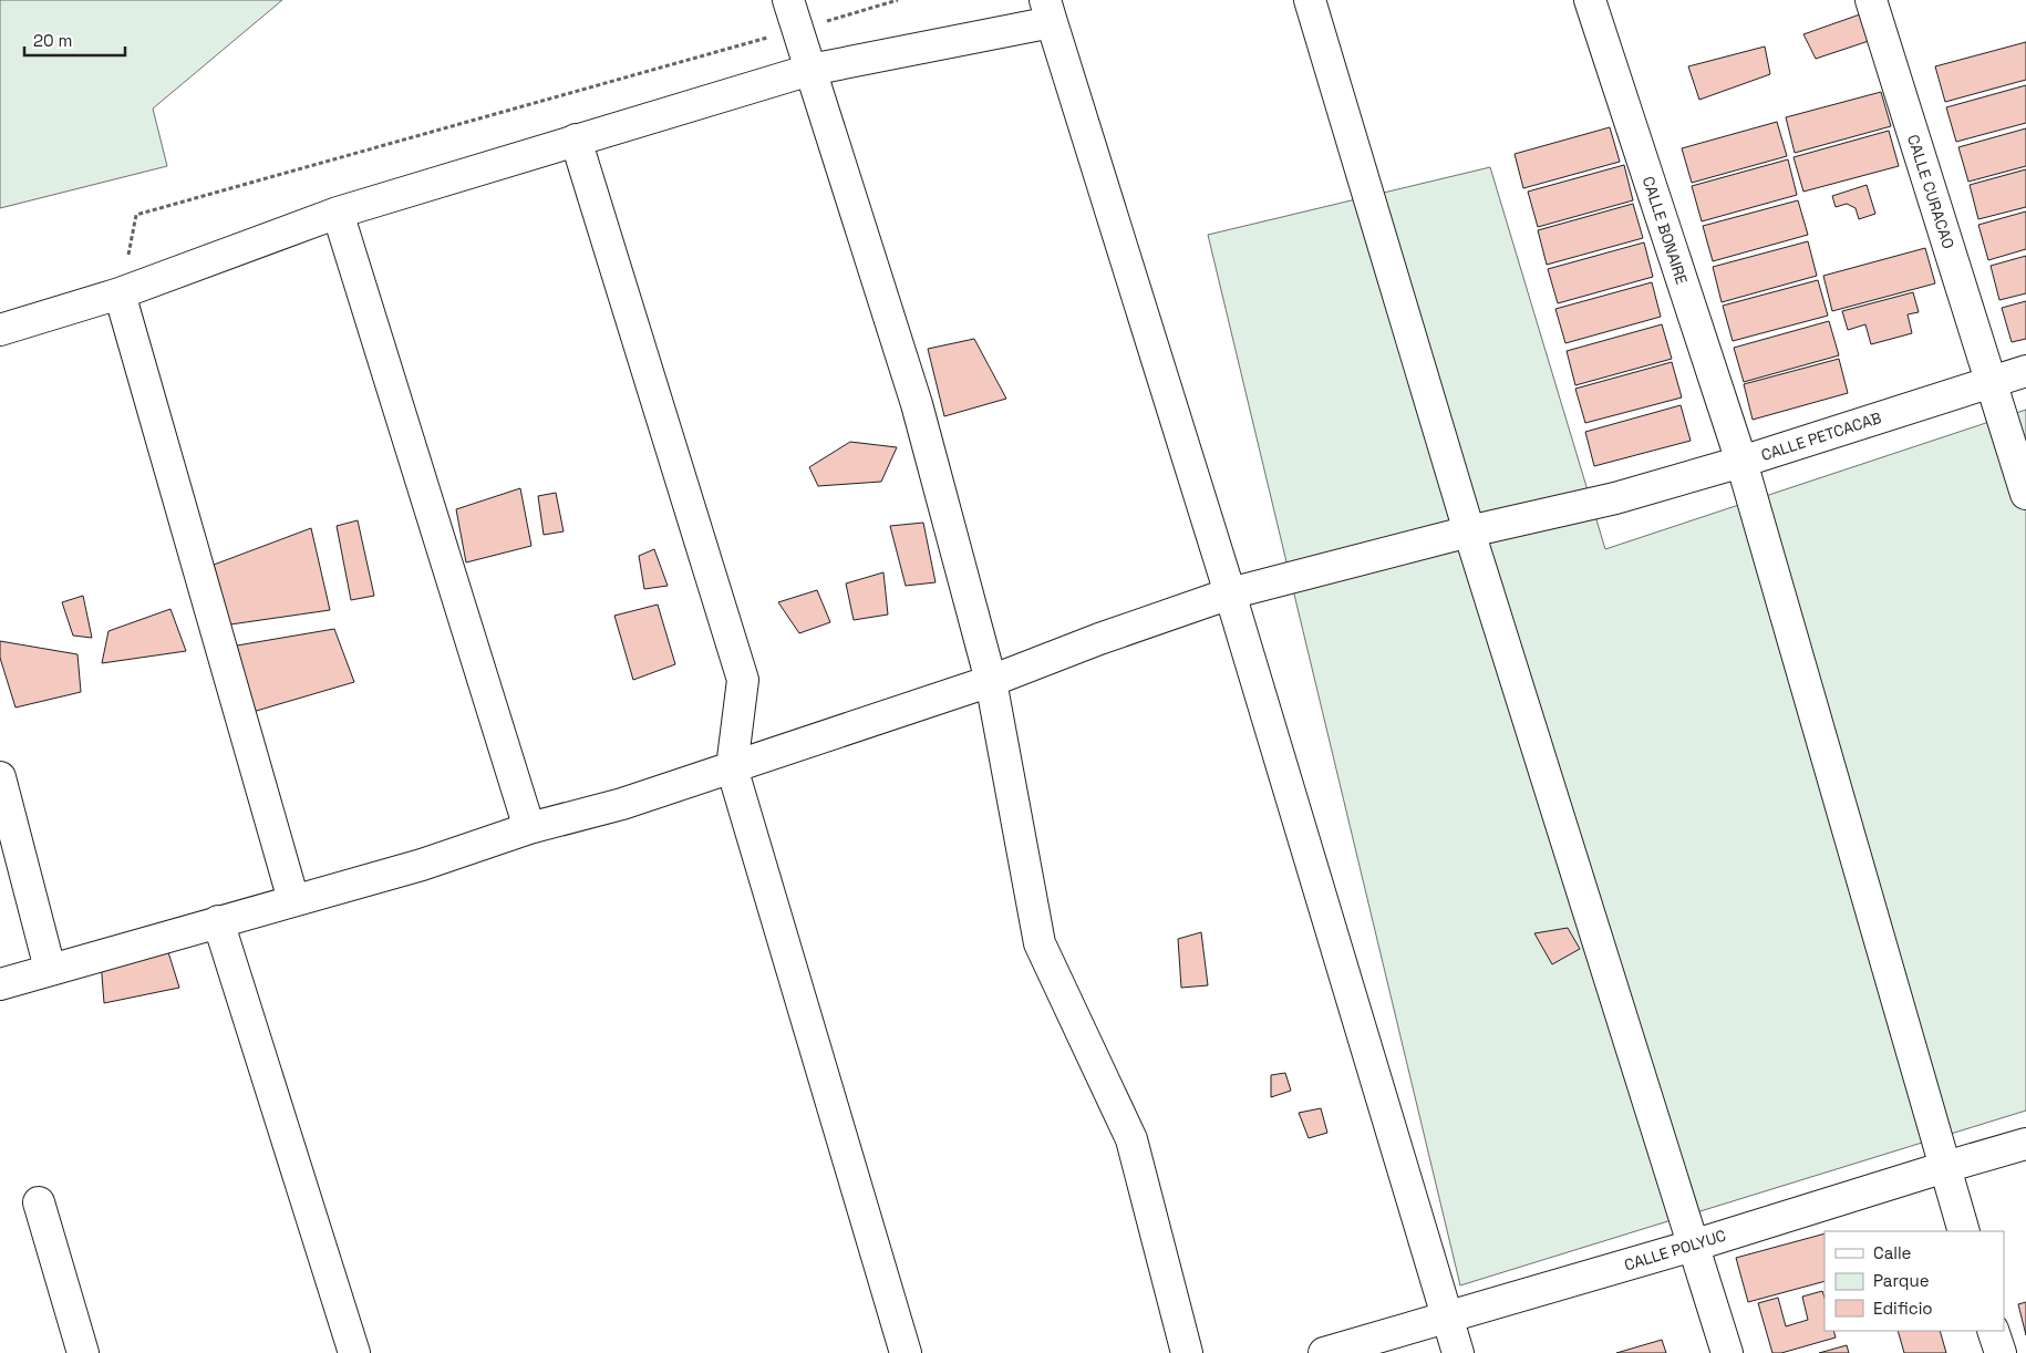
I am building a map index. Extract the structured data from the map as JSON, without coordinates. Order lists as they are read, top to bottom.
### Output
{
  "streets": {
    "street": [
      "CALLE CURACAO",
      "CALLE BONAIRE",
      "CALLE PETCACAB",
      "CALLE POLYUC"
    ]
  },
  "crossings": [
    ["CALLE CURACAO", "CALLE PETCACAB"],
    ["CALLE BONAIRE", "CALLE PETCACAB"],
    ["CALLE BONAIRE", "CALLE POLYUC"]
  ],
  "legend": ["Calle", "Parque", "Edificio"],
  "scale_bar": "20 m"
}
